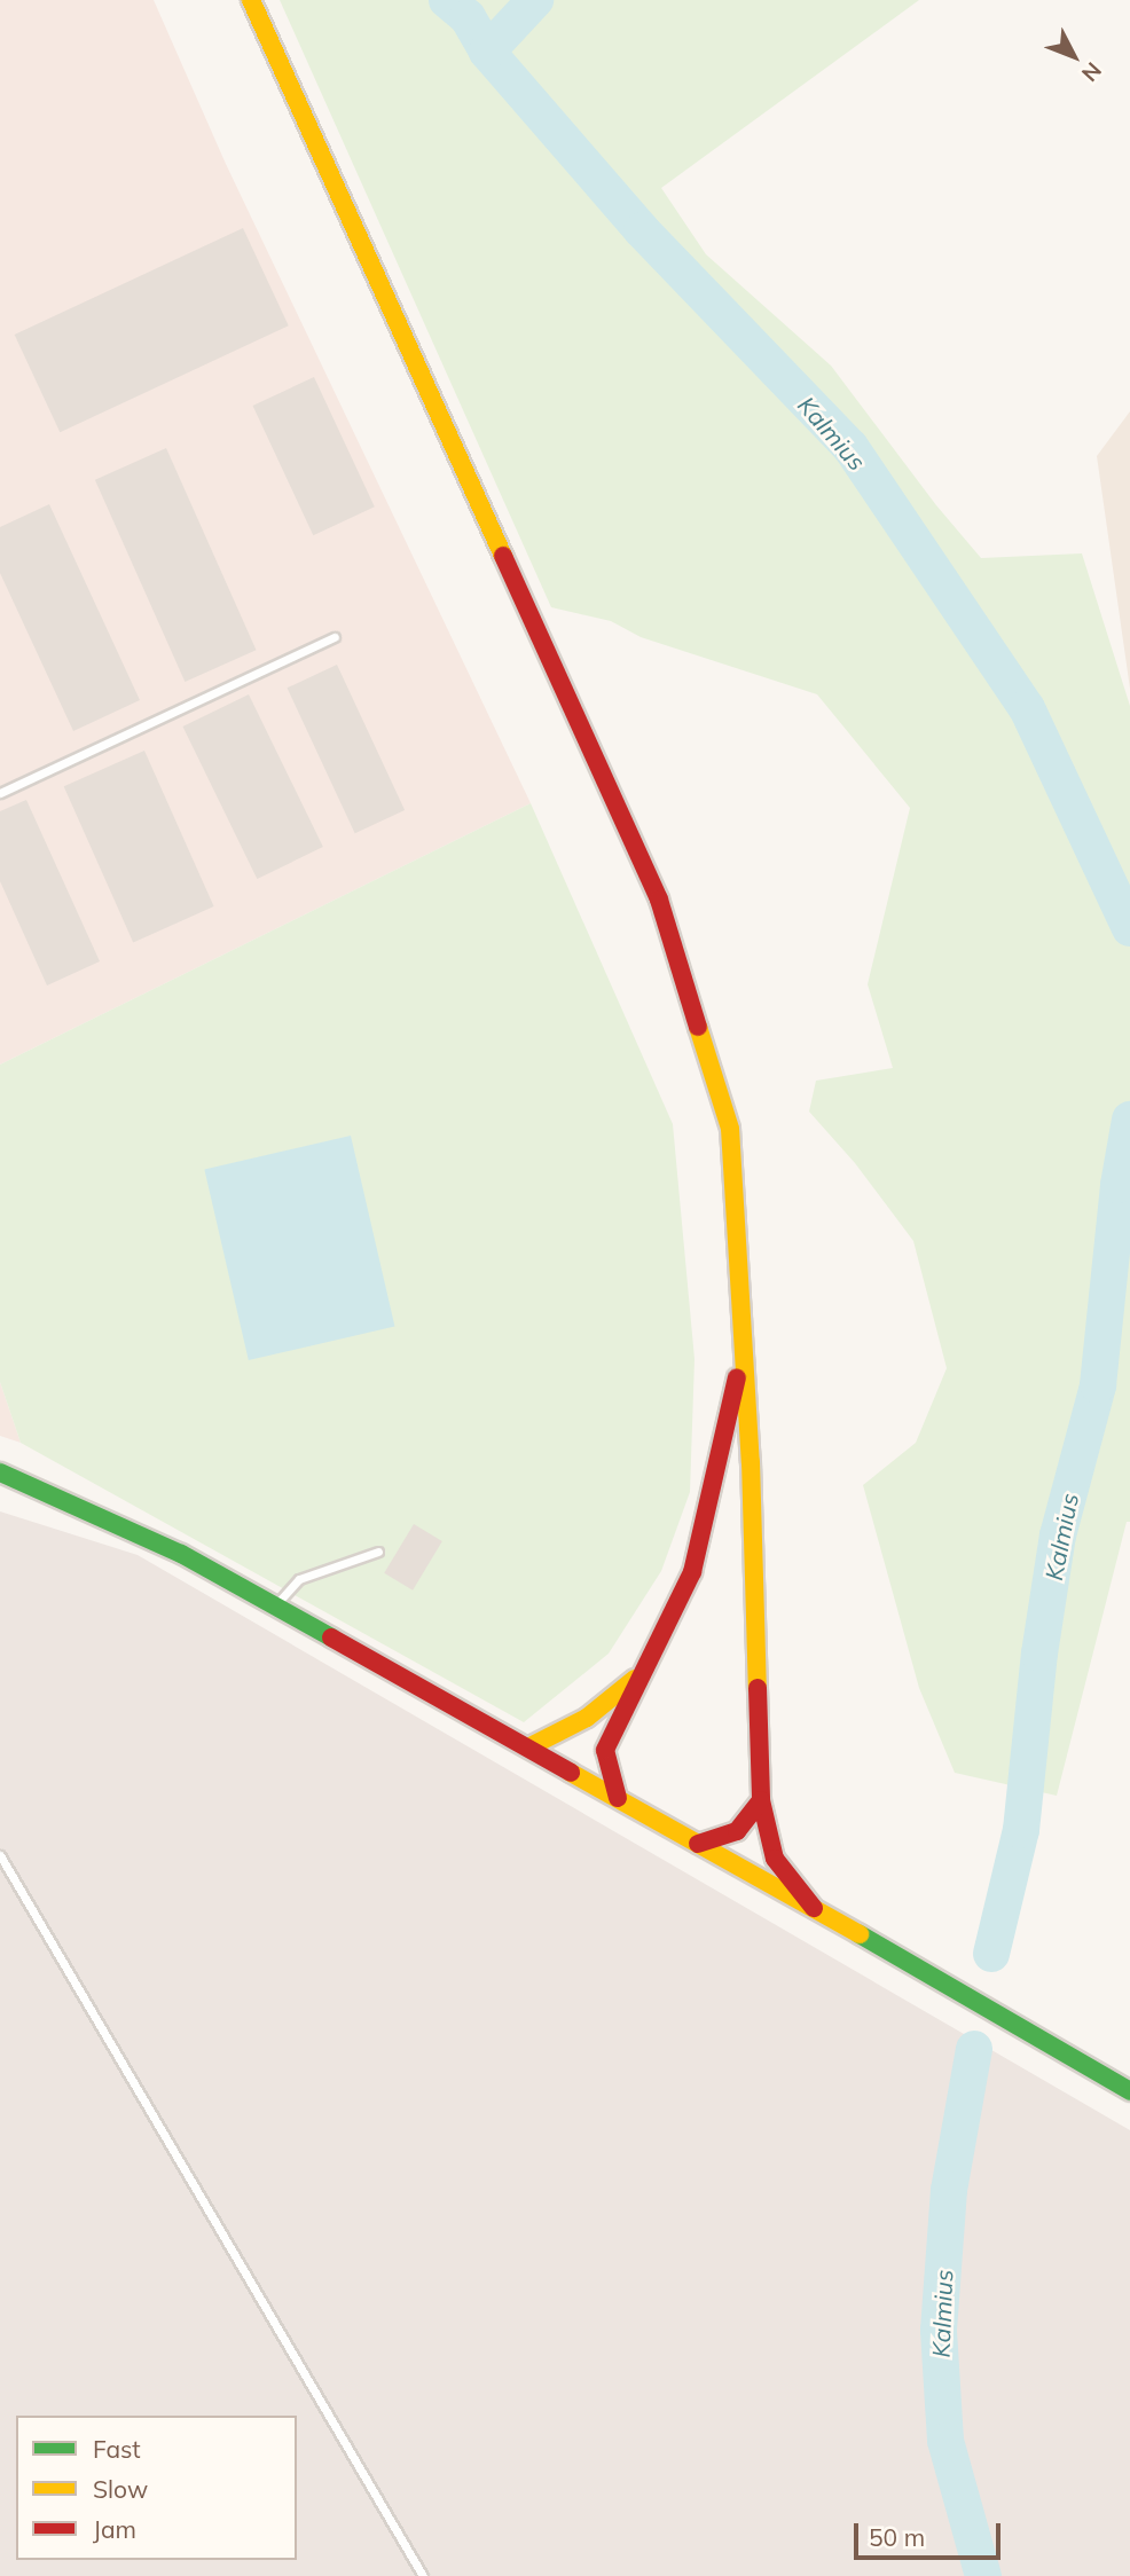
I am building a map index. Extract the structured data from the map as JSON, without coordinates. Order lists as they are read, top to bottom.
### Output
{
  "water": ["Kalmius"],
  "legend": ["Fast", "Slow", "Jam"],
  "scale_bar": "50 m",
  "north": "bottom right"
}
